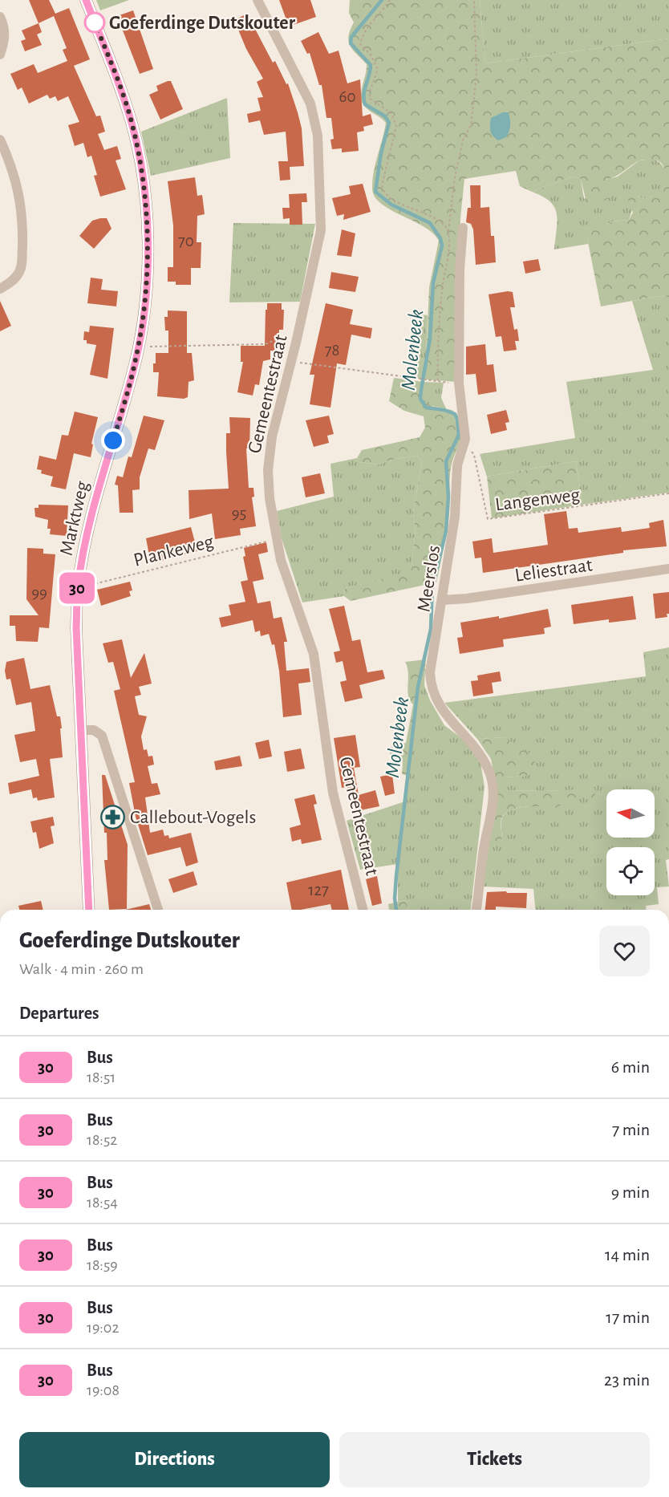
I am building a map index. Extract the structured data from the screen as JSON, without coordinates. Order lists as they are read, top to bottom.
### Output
{
  "streets": {
    "street": [
      "Gemeentestraat",
      "Marktweg",
      "Leliestraat",
      "Meerslos"
    ],
    "path": ["Langenweg", "Plankeweg"]
  },
  "crossings": [
    ["Gemeentestraat", "Plankeweg"],
    ["Langenweg", "Meerslos"],
    ["Marktweg", "Plankeweg"],
    ["Leliestraat", "Meerslos"]
  ],
  "water": ["Molenbeek"],
  "places": {
    "other": ["Goeferdinge Dutskouter"],
    "pharmacy": ["Callebout-Vogels"]
  },
  "lines": ["bus line 30"],
  "house_numbers": [
    "60",
    "70",
    "78",
    "95",
    "99",
    "127"
  ],
  "north": "left",
  "page": {
    "on_map": "30",
    "heading": [
      ["Goeferdinge Dutskouter", "Walk · 4 min · 260 m"],
      "Departures"
    ],
    "list": [
      {
        "mark": "30",
        "name": "Bus",
        "note": "18:51",
        "value": "6 min"
      },
      {
        "mark": "30",
        "name": "Bus",
        "note": "18:52",
        "value": "7 min"
      },
      {
        "mark": "30",
        "name": "Bus",
        "note": "18:54",
        "value": "9 min"
      },
      {
        "mark": "30",
        "name": "Bus",
        "note": "18:59",
        "value": "14 min"
      },
      {
        "mark": "30",
        "name": "Bus",
        "note": "19:02",
        "value": "17 min"
      },
      {
        "mark": "30",
        "name": "Bus",
        "note": "19:08",
        "value": "23 min"
      }
    ],
    "buttons": ["Directions", "Tickets"]
  }
}
